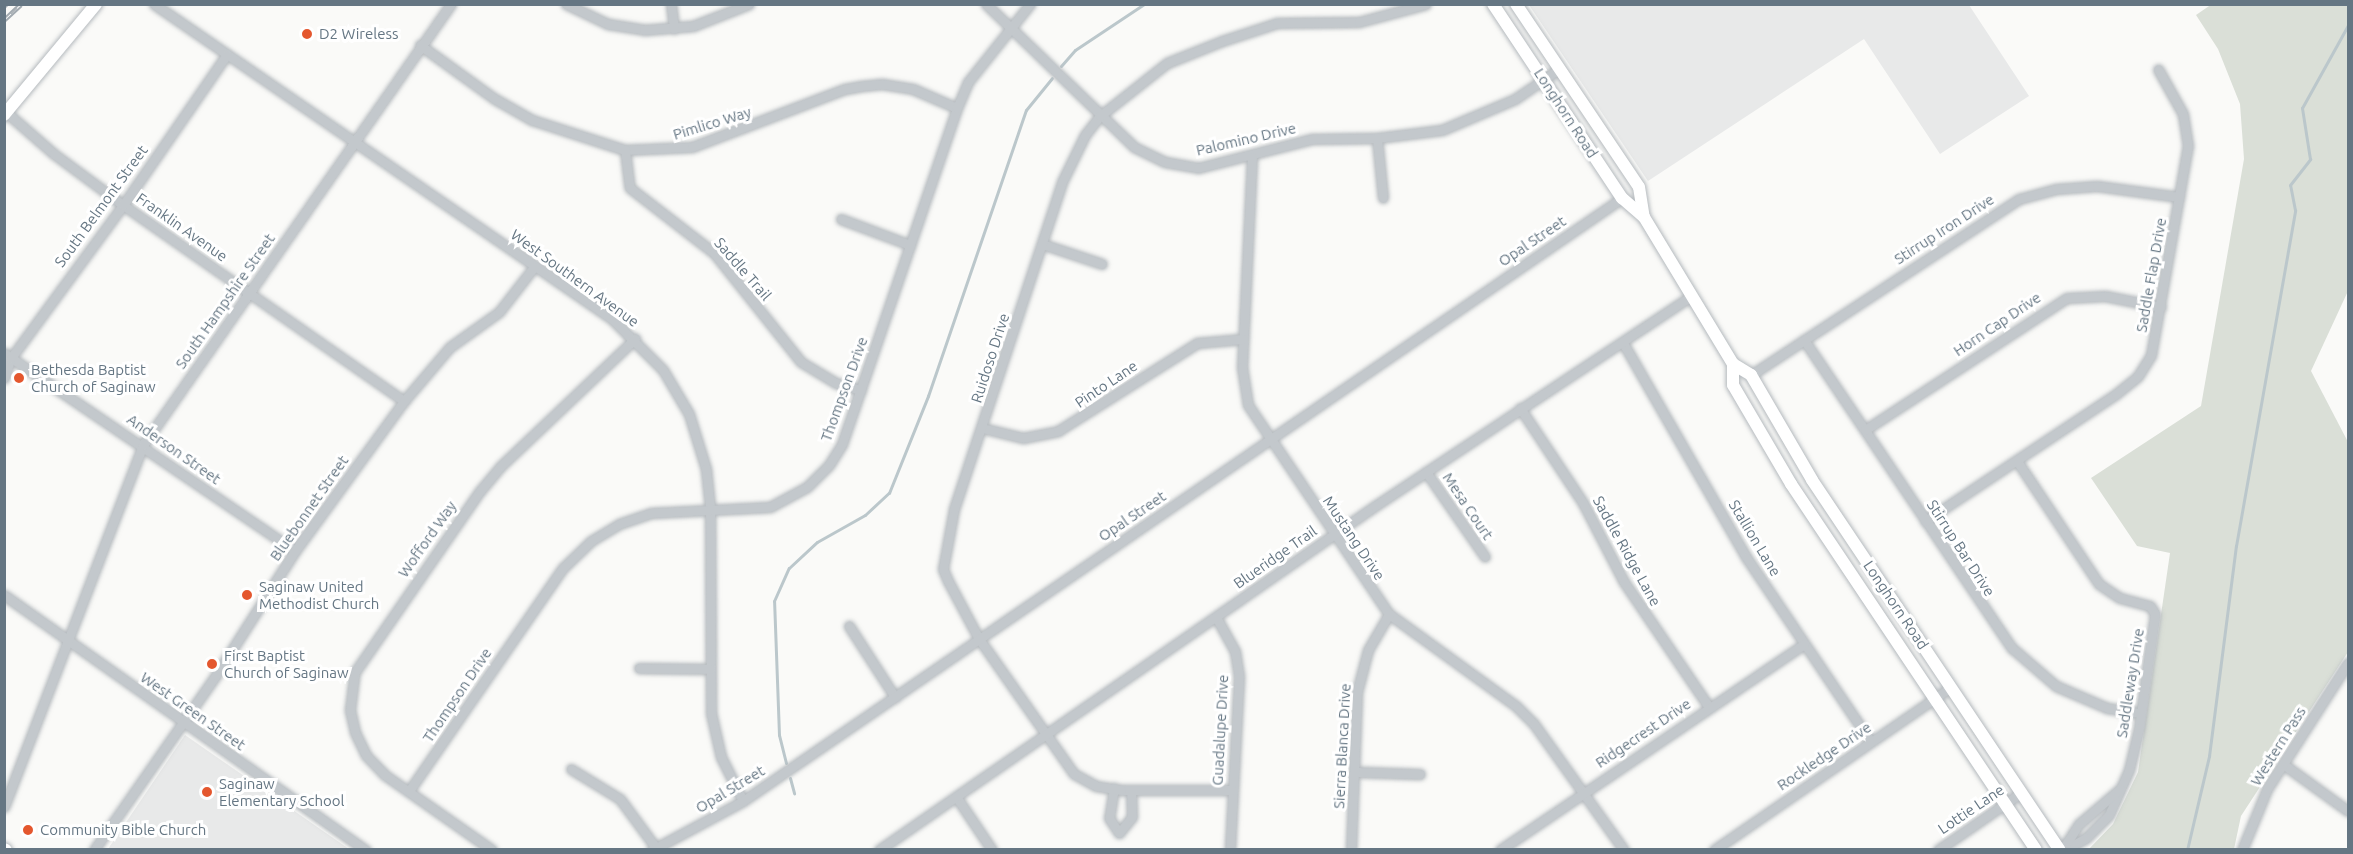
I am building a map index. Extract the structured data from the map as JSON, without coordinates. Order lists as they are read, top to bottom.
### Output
{
  "streets": {
    "main road": ["Longhorn Road"],
    "street": [
      "Pimlico Way",
      "Palomino Drive",
      "South Belmont Street",
      "Franklin Avenue",
      "Stirrup Iron Drive",
      "Opal Street",
      "Saddle Trail",
      "Saddle Flap Drive",
      "West Southern Avenue",
      "South Hampshire Street",
      "Horn Cap Drive",
      "Ruidoso Drive",
      "Pinto Lane",
      "Thompson Drive",
      "Anderson Street",
      "Mesa Court",
      "Bluebonnet Street",
      "Mustang Drive",
      "Stallion Lane",
      "Wofford Way",
      "Stirrup Bar Drive",
      "Saddle Ridge Lane",
      "Blueridge Trail",
      "Saddleway Drive",
      "West Green Street",
      "Guadalupe Drive",
      "Ridgecrest Drive",
      "Sierra Blanca Drive",
      "Western Pass",
      "Rockledge Drive",
      "Lottie Lane"
    ]
  },
  "crossings": [
    ["Longhorn Road", "Palomino Drive"],
    ["Longhorn Road", "Stirrup Iron Drive"],
    ["Longhorn Road", "Opal Street"],
    ["Longhorn Road", "Blueridge Trail"],
    ["Longhorn Road", "Saddleway Drive"],
    ["Longhorn Road", "Rockledge Drive"],
    ["Longhorn Road", "Lottie Lane"],
    ["Pimlico Way", "Saddle Trail"],
    ["Pimlico Way", "South Hampshire Street"],
    ["Pimlico Way", "Thompson Drive"],
    ["Palomino Drive", "Ruidoso Drive"],
    ["Palomino Drive", "Thompson Drive"],
    ["Palomino Drive", "Mustang Drive"],
    ["South Belmont Street", "Franklin Avenue"],
    ["South Belmont Street", "West Southern Avenue"],
    ["South Belmont Street", "Anderson Street"],
    ["Franklin Avenue", "South Hampshire Street"],
    ["Franklin Avenue", "Bluebonnet Street"],
    ["Stirrup Iron Drive", "Saddle Flap Drive"],
    ["Stirrup Iron Drive", "Stirrup Bar Drive"],
    ["Opal Street", "West Southern Avenue"],
    ["Opal Street", "Ruidoso Drive"],
    ["Opal Street", "Mustang Drive"],
    ["Saddle Trail", "Thompson Drive"],
    ["Saddle Flap Drive", "Horn Cap Drive"],
    ["Saddle Flap Drive", "Stirrup Bar Drive"],
    ["Saddle Flap Drive", "Saddleway Drive"],
    ["West Southern Avenue", "South Hampshire Street"],
    ["West Southern Avenue", "Thompson Drive"],
    ["West Southern Avenue", "Bluebonnet Street"],
    ["West Southern Avenue", "Wofford Way"],
    ["South Hampshire Street", "Anderson Street"],
    ["South Hampshire Street", "West Green Street"],
    ["Horn Cap Drive", "Stirrup Bar Drive"],
    ["Ruidoso Drive", "Pinto Lane"],
    ["Ruidoso Drive", "Blueridge Trail"],
    ["Ruidoso Drive", "Guadalupe Drive"],
    ["Pinto Lane", "Mustang Drive"],
    ["Thompson Drive", "Wofford Way"],
    ["Anderson Street", "Bluebonnet Street"],
    ["Mesa Court", "Blueridge Trail"],
    ["Bluebonnet Street", "West Green Street"],
    ["Mustang Drive", "Blueridge Trail"],
    ["Mustang Drive", "Ridgecrest Drive"],
    ["Mustang Drive", "Sierra Blanca Drive"],
    ["Stallion Lane", "Blueridge Trail"],
    ["Stallion Lane", "Ridgecrest Drive"],
    ["Stallion Lane", "Rockledge Drive"],
    ["Stirrup Bar Drive", "Saddleway Drive"],
    ["Saddle Ridge Lane", "Blueridge Trail"],
    ["Saddle Ridge Lane", "Ridgecrest Drive"],
    ["Blueridge Trail", "Guadalupe Drive"]
  ],
  "places": [
    "D2 Wireless",
    "Bethesda Baptist Church of Saginaw",
    "Saginaw United Methodist Church",
    "First Baptist Church of Saginaw",
    "Saginaw Elementary School",
    "Community Bible Church"
  ]
}
